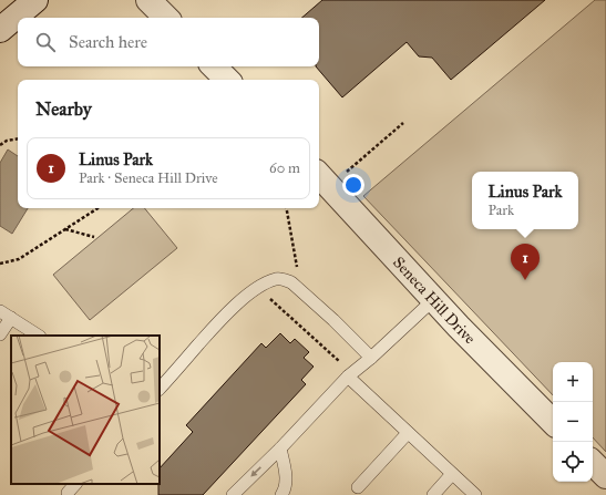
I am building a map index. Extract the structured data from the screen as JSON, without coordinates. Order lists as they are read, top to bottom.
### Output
{
  "streets": {
    "street": ["Seneca Hill Drive"]
  },
  "page": {
    "search": "Search here",
    "heading": "Nearby",
    "list": [
      {
        "mark": "1",
        "name": "Linus Park",
        "note": "Park · Seneca Hill Drive",
        "value": "60 m"
      }
    ],
    "popup": ["Linus Park", "Park"],
    "pins": "1",
    "map_buttons": ["+", "−"]
  }
}
